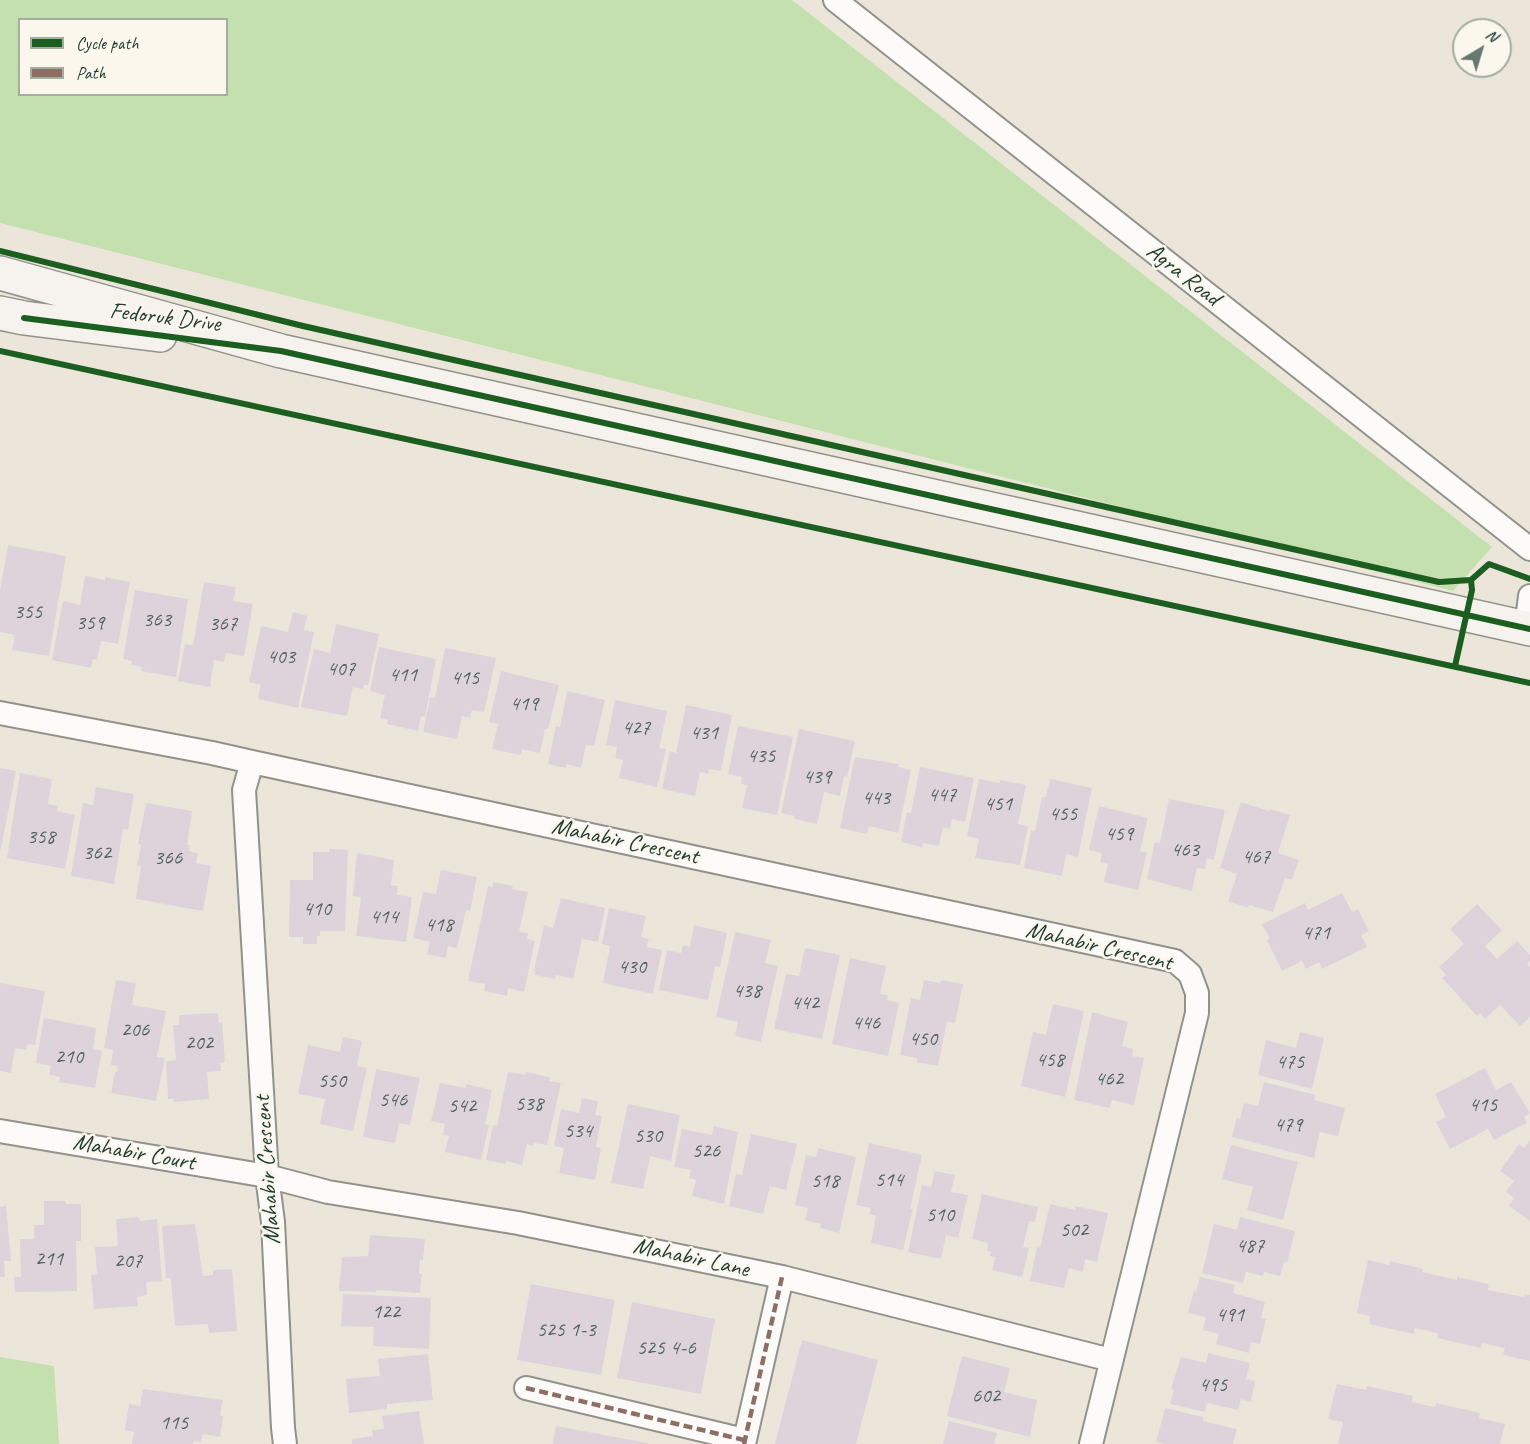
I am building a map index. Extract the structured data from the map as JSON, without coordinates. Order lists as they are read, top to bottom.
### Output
{
  "streets": {
    "main road": ["Fedoruk Drive"],
    "street": [
      "Agra Road",
      "Mahabir Crescent",
      "Mahabir Court",
      "Mahabir Lane"
    ]
  },
  "crossings": [
    ["Mahabir Crescent", "Mahabir Court"],
    ["Mahabir Crescent", "Mahabir Lane"],
    ["Mahabir Court", "Mahabir Lane"]
  ],
  "house_numbers": [
    "355",
    "363",
    "359",
    "367",
    "403",
    "407",
    "411",
    "415",
    "419",
    "427",
    "431",
    "435",
    "439",
    "447",
    "443",
    "451",
    "455",
    "459",
    "358",
    "463",
    "362",
    "467",
    "366",
    "410",
    "414",
    "418",
    "471",
    "430",
    "438",
    "442",
    "446",
    "206",
    "450",
    "202",
    "210",
    "458",
    "475",
    "462",
    "550",
    "546",
    "538",
    "415",
    "542",
    "479",
    "534",
    "530",
    "526",
    "514",
    "518",
    "510",
    "502",
    "487",
    "211",
    "207",
    "122",
    "491",
    "525 1-3",
    "525 4-6",
    "495",
    "602",
    "115"
  ],
  "legend": ["Cycle path", "Path"],
  "north": "top right"
}
